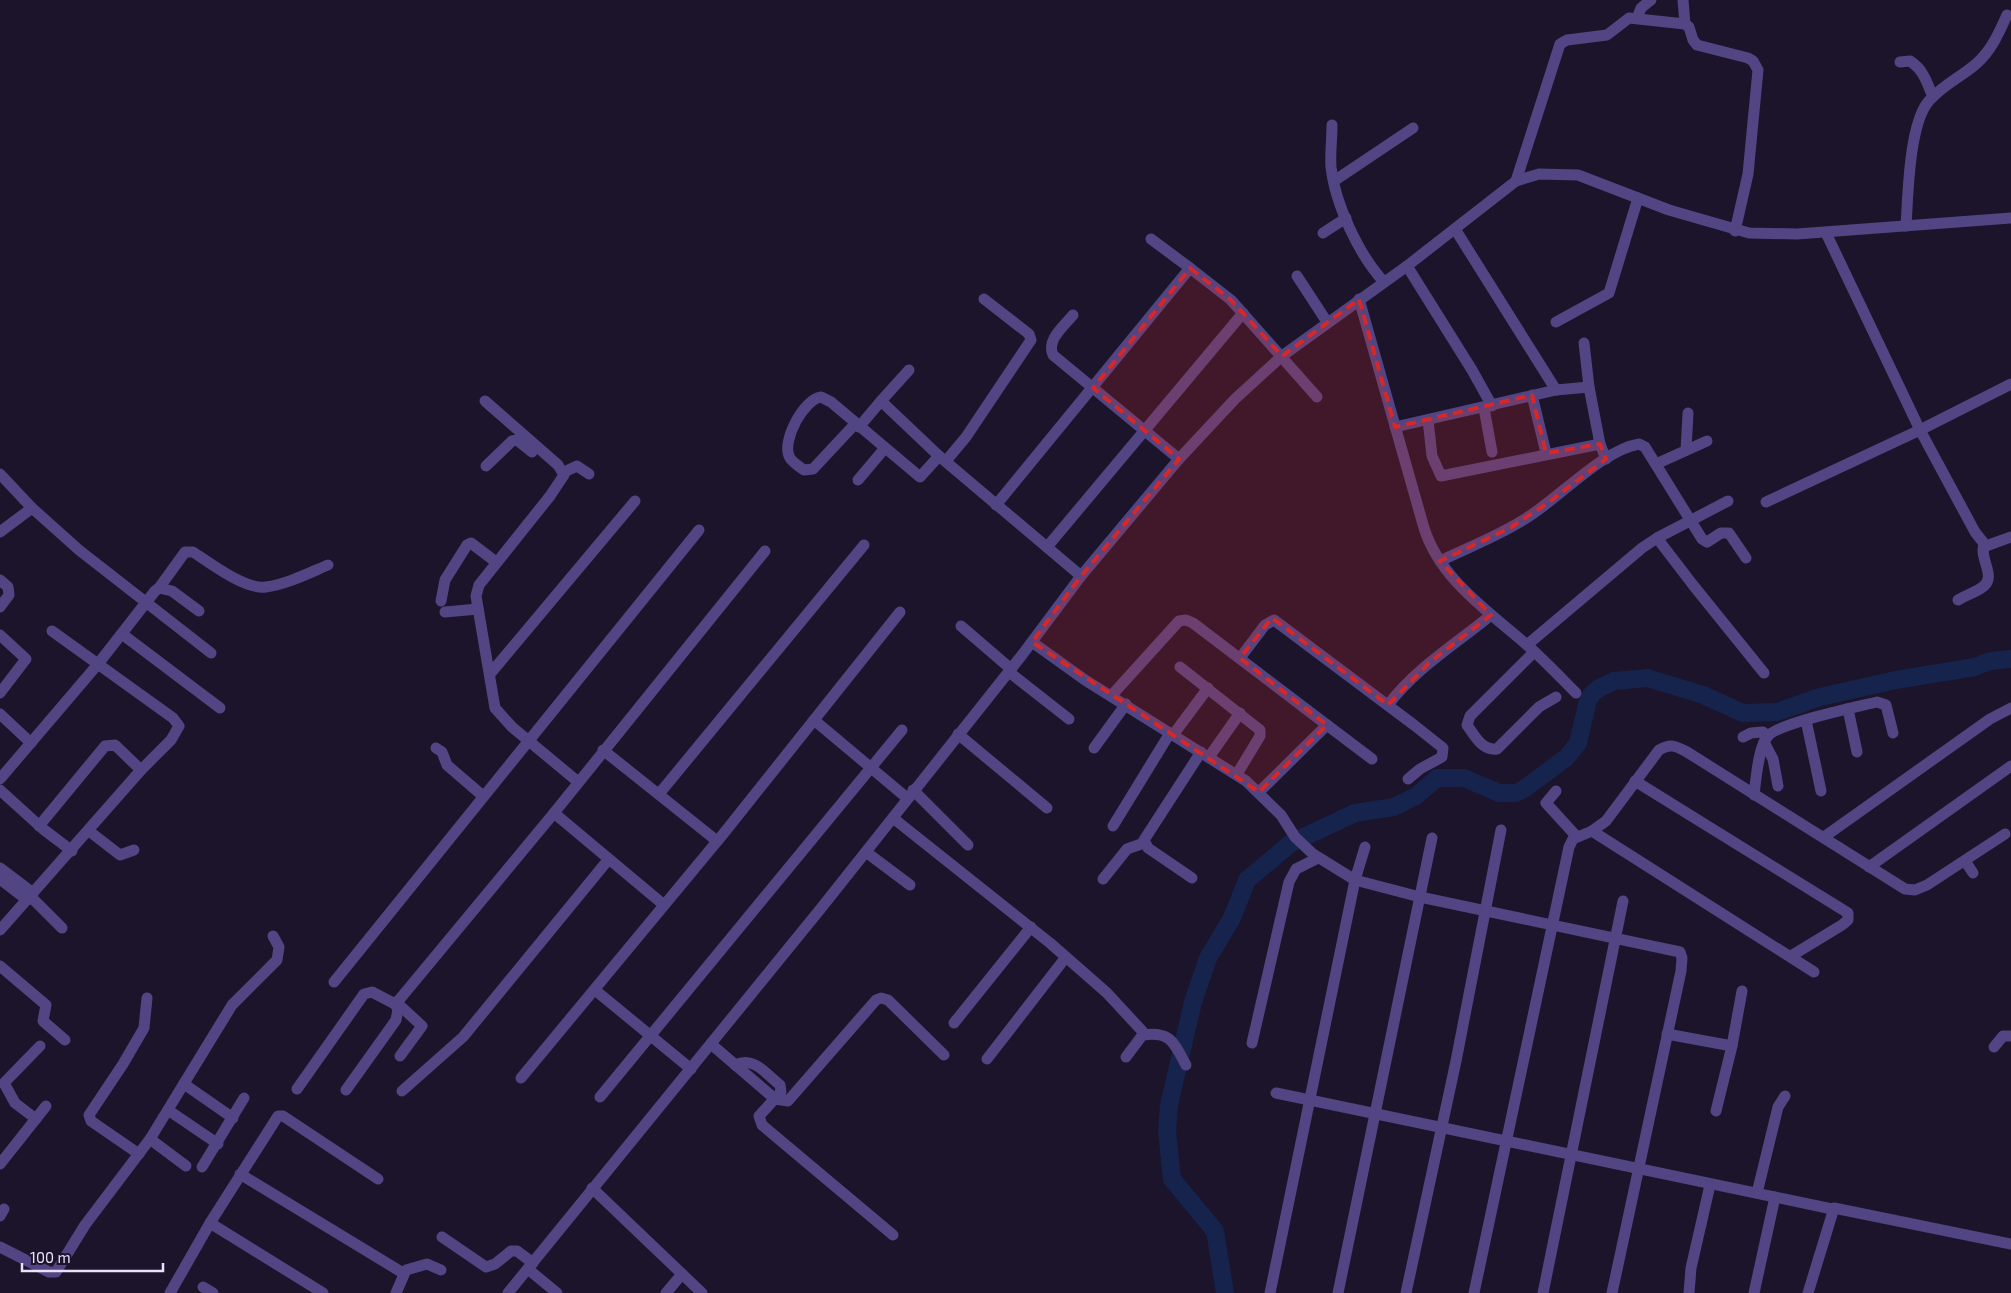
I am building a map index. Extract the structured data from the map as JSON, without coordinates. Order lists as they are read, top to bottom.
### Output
{
  "scale_bar": "100 m"
}
